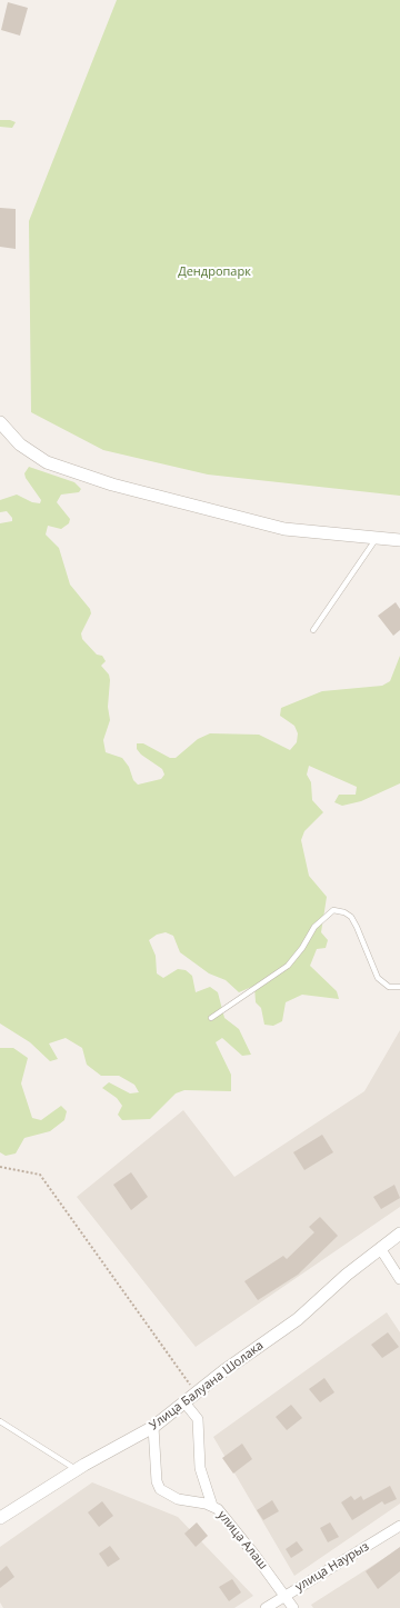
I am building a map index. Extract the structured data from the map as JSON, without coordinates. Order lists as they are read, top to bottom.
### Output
{
  "streets": {
    "street": ["Улица Балуана Шолака", "улица Алаш", "улица Наурыз"]
  },
  "crossings": [
    ["Улица Балуана Шолака", "улица Алаш"],
    ["улица Алаш", "улица Наурыз"]
  ],
  "parks": ["Дендропарк"]
}
